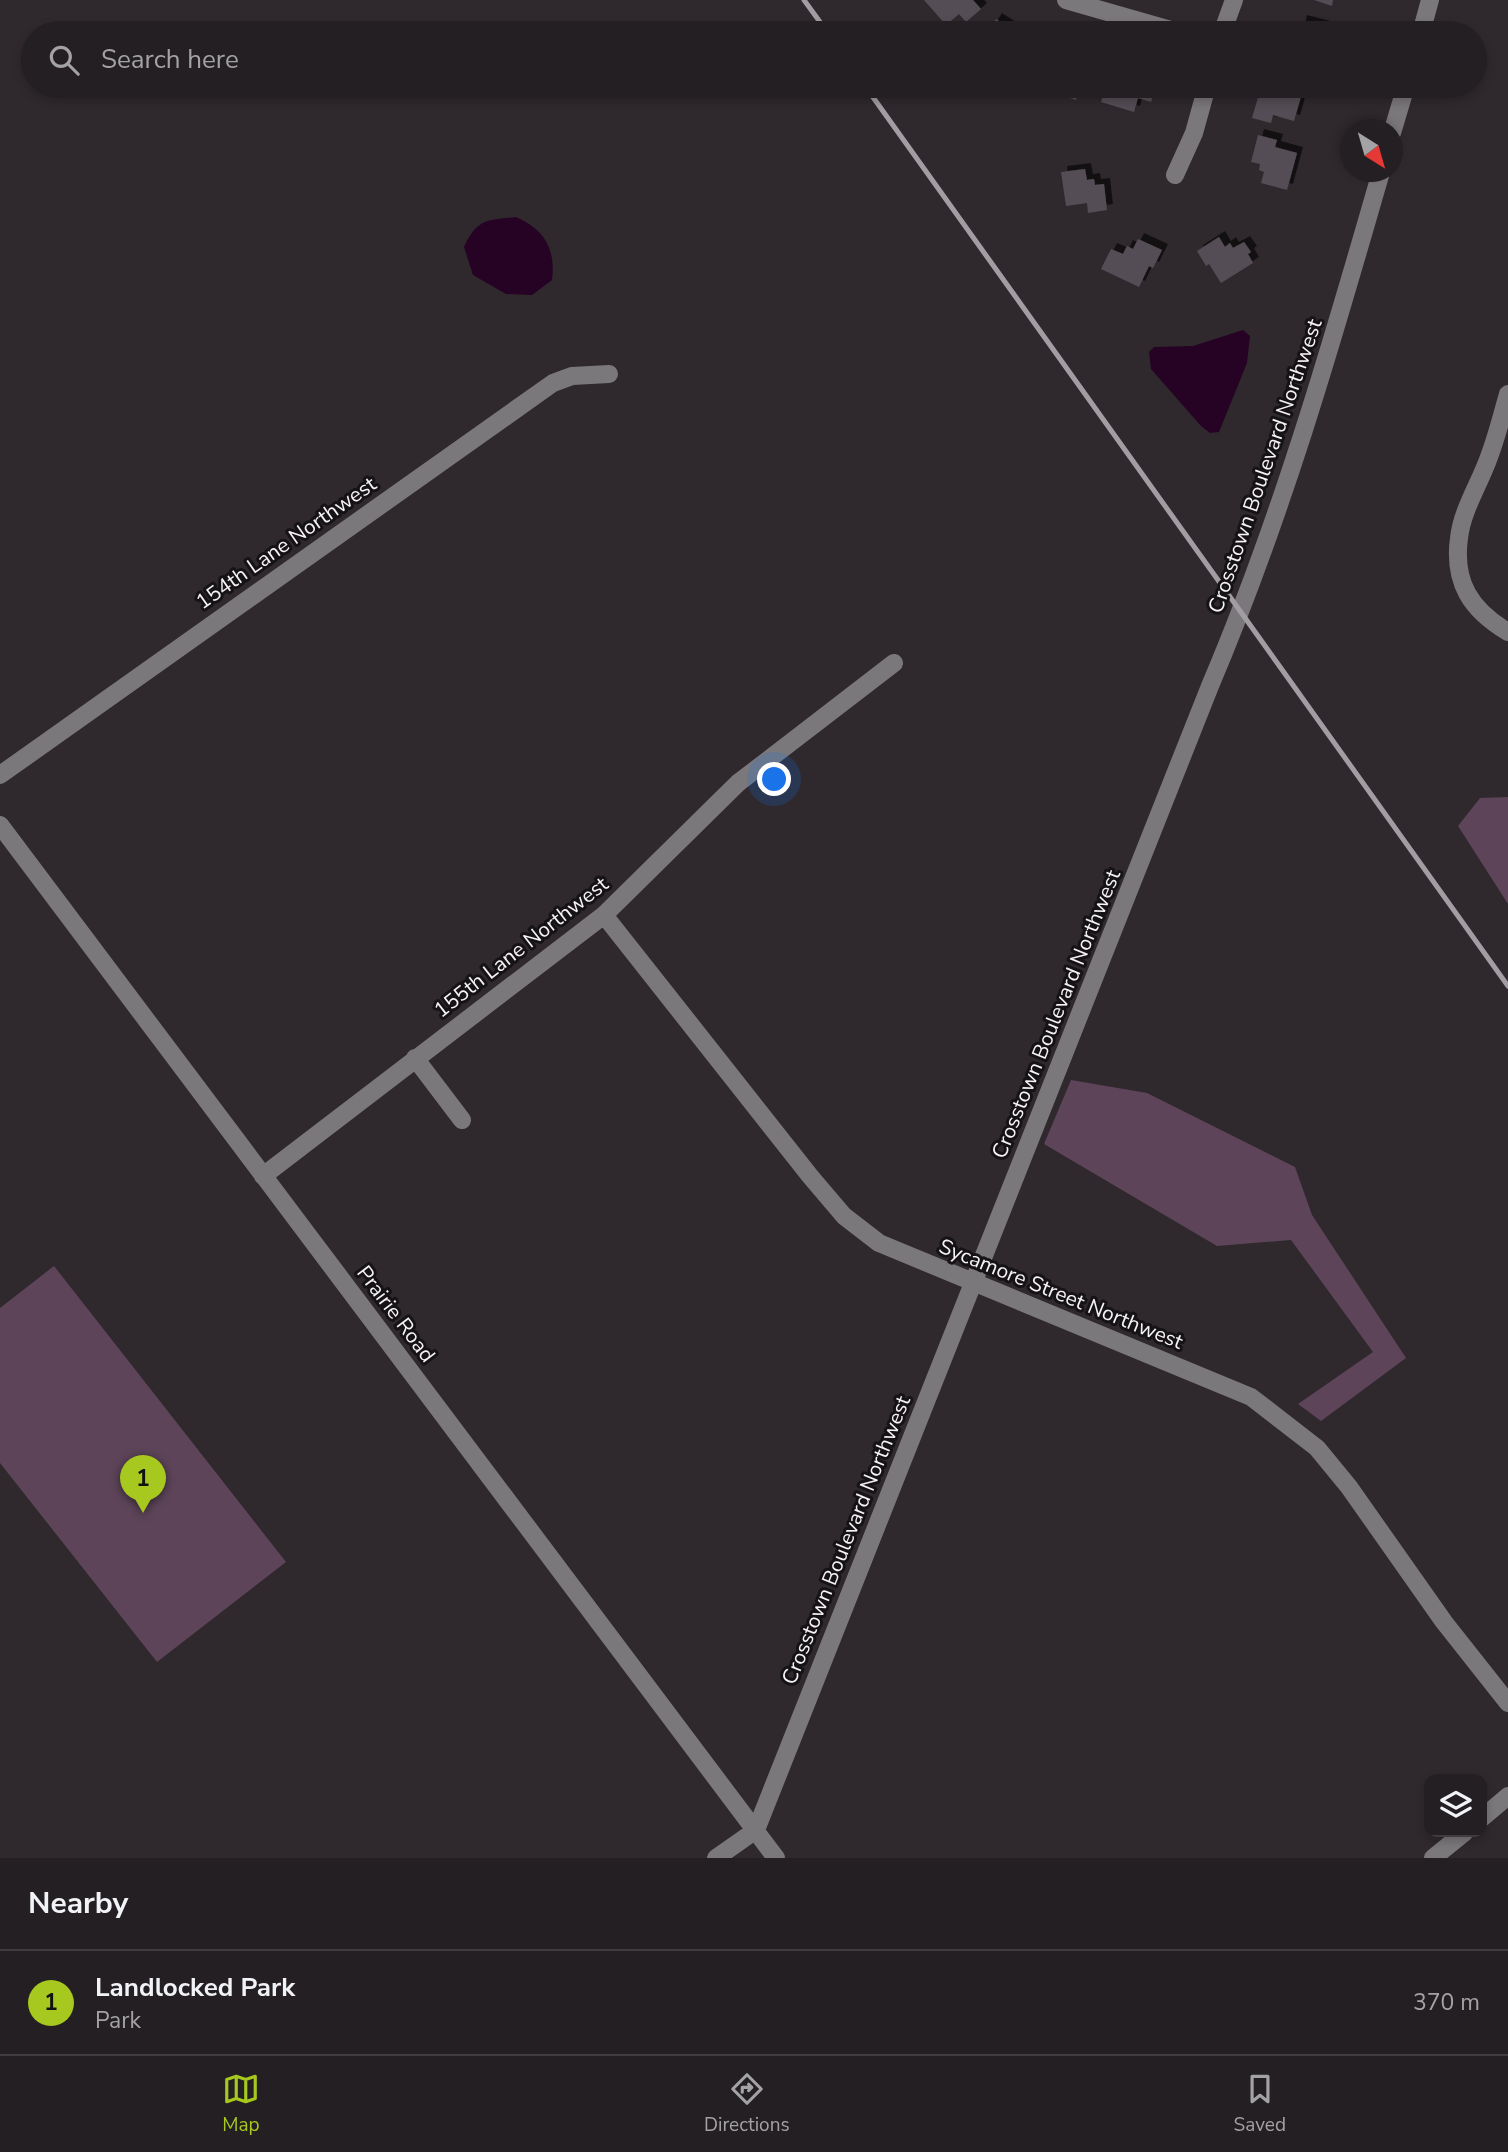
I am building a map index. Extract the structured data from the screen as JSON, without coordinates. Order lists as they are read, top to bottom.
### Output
{
  "streets": {
    "street": [
      "Crosstown Boulevard Northwest",
      "154th Lane Northwest",
      "155th Lane Northwest",
      "Sycamore Street Northwest",
      "Prairie Road"
    ]
  },
  "crossings": [
    ["Crosstown Boulevard Northwest", "Sycamore Street Northwest"],
    ["Crosstown Boulevard Northwest", "Prairie Road"],
    ["155th Lane Northwest", "Sycamore Street Northwest"],
    ["155th Lane Northwest", "Prairie Road"]
  ],
  "north": "bottom right",
  "page": {
    "search": "Search here",
    "pins": "1",
    "heading": "Nearby",
    "list": [
      {
        "mark": "1",
        "name": "Landlocked Park",
        "note": "Park",
        "value": "370 m"
      }
    ],
    "nav": ["Map", "Directions", "Saved"]
  }
}
